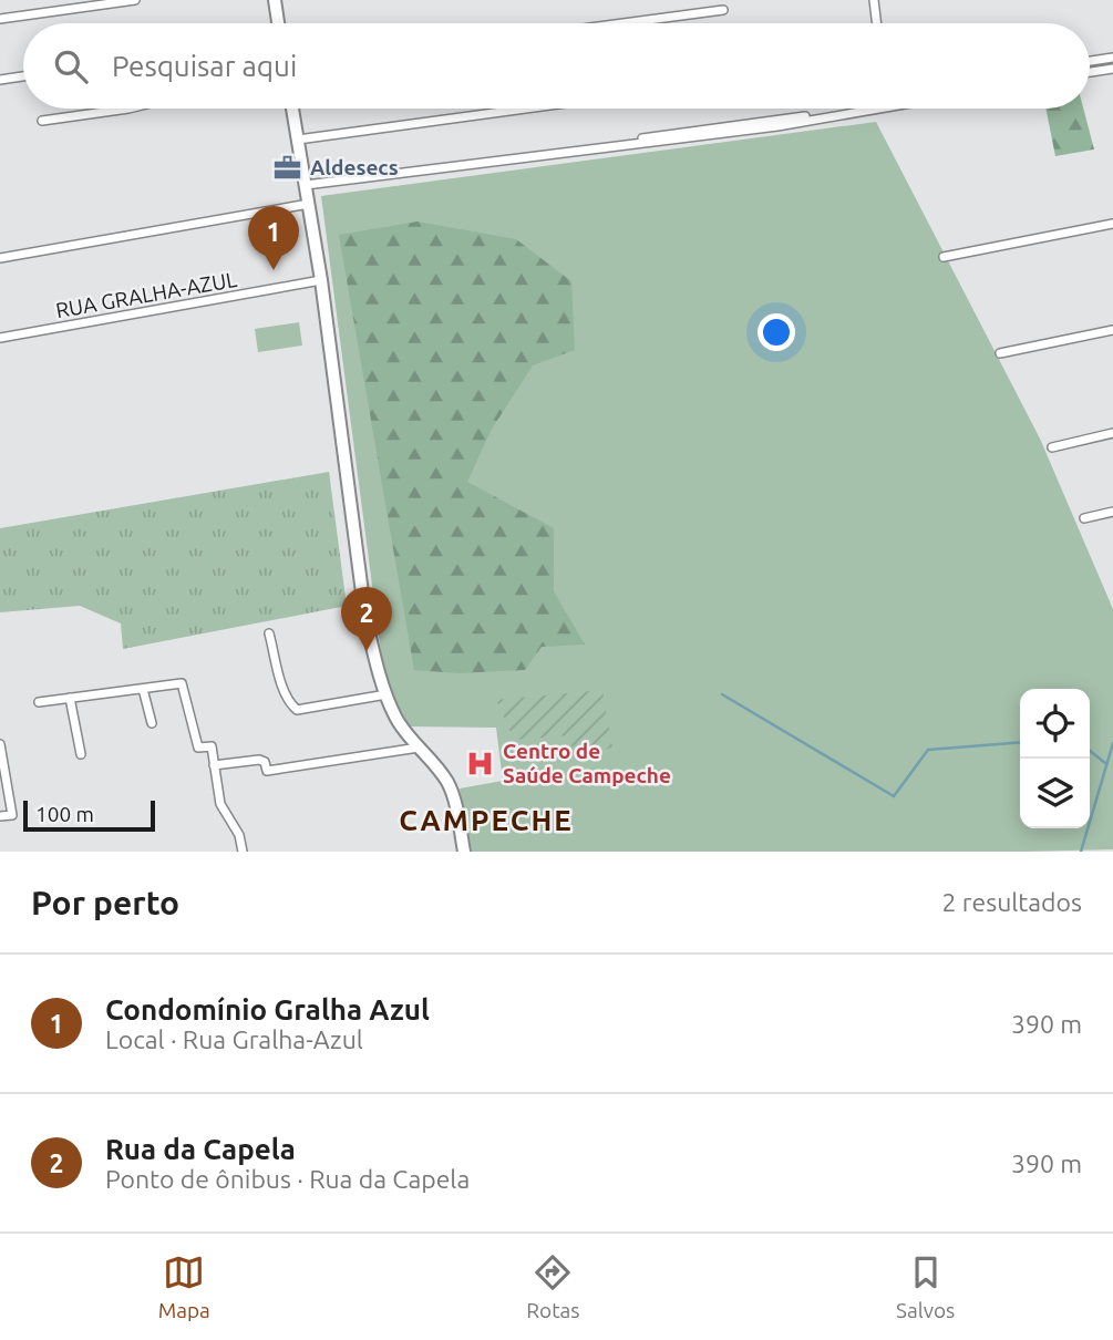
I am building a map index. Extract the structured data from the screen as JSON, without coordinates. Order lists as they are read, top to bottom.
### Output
{
  "streets": {
    "street": ["RUA GRALHA-AZUL"]
  },
  "districts": ["CAMPECHE"],
  "places": {
    "office": ["Aldesecs"],
    "hospital": ["Centro de Saúde Campeche"]
  },
  "scale_bar": "100 m",
  "page": {
    "search": "Pesquisar aqui",
    "pins": ["1", "2"],
    "scale": "100 m",
    "heading": ["Por perto", "2 resultados"],
    "list": [
      {
        "mark": "1",
        "name": "Condomínio Gralha Azul",
        "note": "Local · Rua Gralha-Azul",
        "value": "390 m"
      },
      {
        "mark": "2",
        "name": "Rua da Capela",
        "note": "Ponto de ônibus · Rua da Capela",
        "value": "390 m"
      }
    ],
    "nav": ["Mapa", "Rotas", "Salvos"]
  }
}
